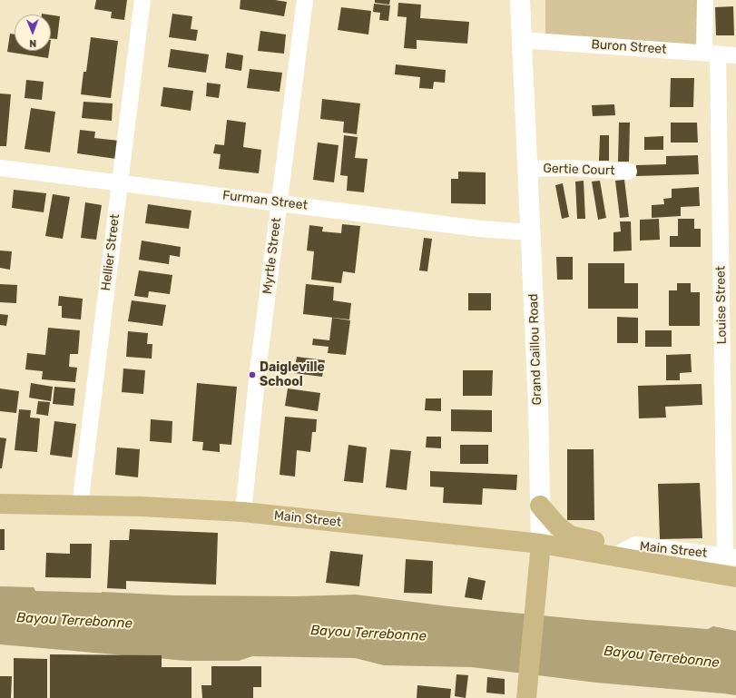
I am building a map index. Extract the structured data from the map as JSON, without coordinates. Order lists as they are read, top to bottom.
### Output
{
  "streets": {
    "main road": ["Grand Caillou Road", "Main Street"],
    "street": [
      "Buron Street",
      "Gertie Court",
      "Furman Street",
      "Hellier Street",
      "Myrtle Street",
      "Louise Street"
    ]
  },
  "crossings": [
    ["Buron Street", "Louise Street"],
    ["Buron Street", "Grand Caillou Road"],
    ["Gertie Court", "Grand Caillou Road"],
    ["Furman Street", "Hellier Street"],
    ["Furman Street", "Myrtle Street"],
    ["Furman Street", "Grand Caillou Road"],
    ["Hellier Street", "Main Street"],
    ["Myrtle Street", "Main Street"],
    ["Louise Street", "Main Street"],
    ["Grand Caillou Road", "Main Street"]
  ],
  "water": ["Bayou Terrebonne"],
  "places": ["Daigleville School"],
  "north": "bottom"
}
